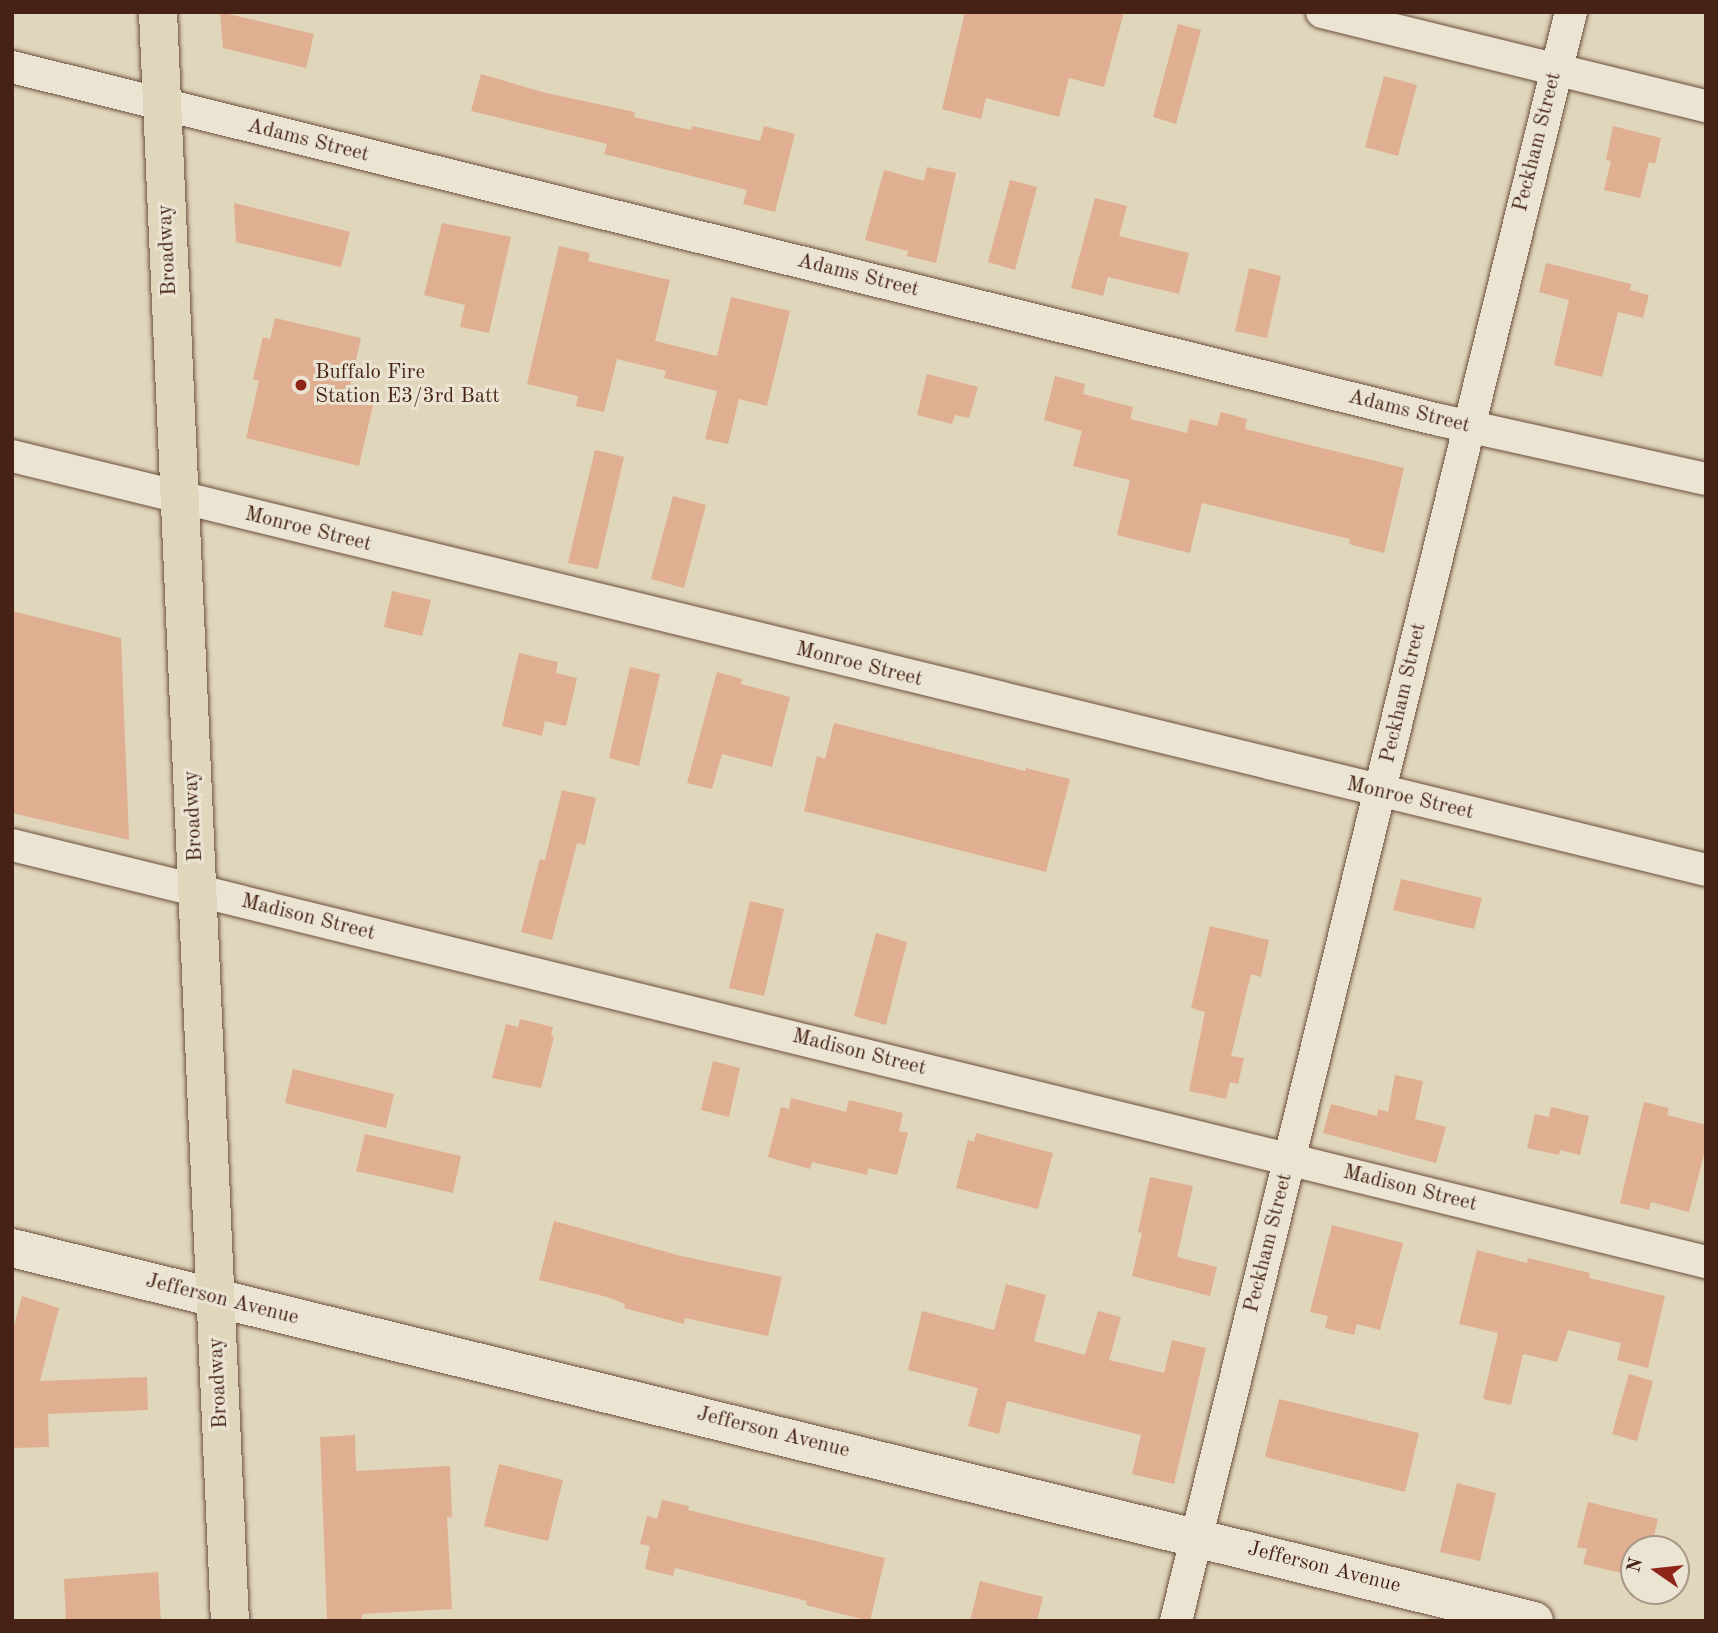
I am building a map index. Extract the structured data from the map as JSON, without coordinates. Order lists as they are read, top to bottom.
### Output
{
  "streets": {
    "main road": ["Broadway"],
    "street": [
      "Adams Street",
      "Peckham Street",
      "Monroe Street",
      "Madison Street",
      "Jefferson Avenue"
    ]
  },
  "crossings": [
    ["Adams Street", "Peckham Street"],
    ["Adams Street", "Broadway"],
    ["Peckham Street", "Monroe Street"],
    ["Peckham Street", "Madison Street"],
    ["Peckham Street", "Jefferson Avenue"],
    ["Broadway", "Monroe Street"],
    ["Broadway", "Madison Street"],
    ["Broadway", "Jefferson Avenue"]
  ],
  "places": ["Buffalo Fire Station E3/3rd Batt"],
  "north": "left"
}
